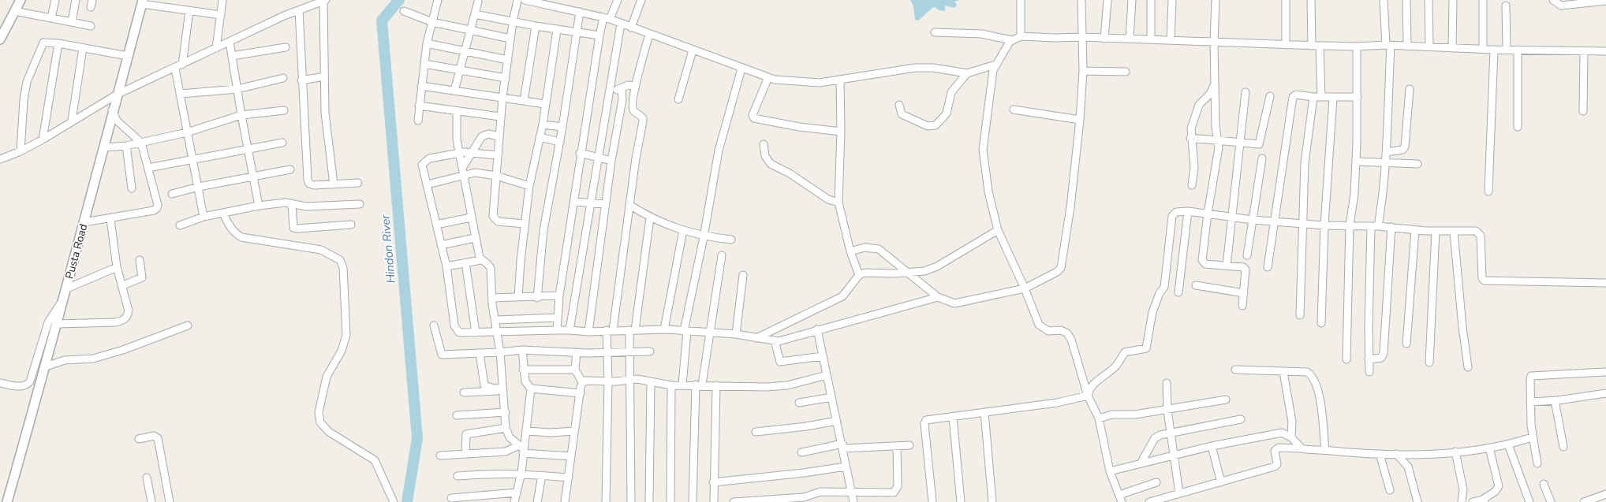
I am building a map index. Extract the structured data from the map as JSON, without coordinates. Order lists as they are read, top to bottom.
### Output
{
  "streets": {
    "street": ["Pusta Road"]
  },
  "water": ["Hindon River"]
}
